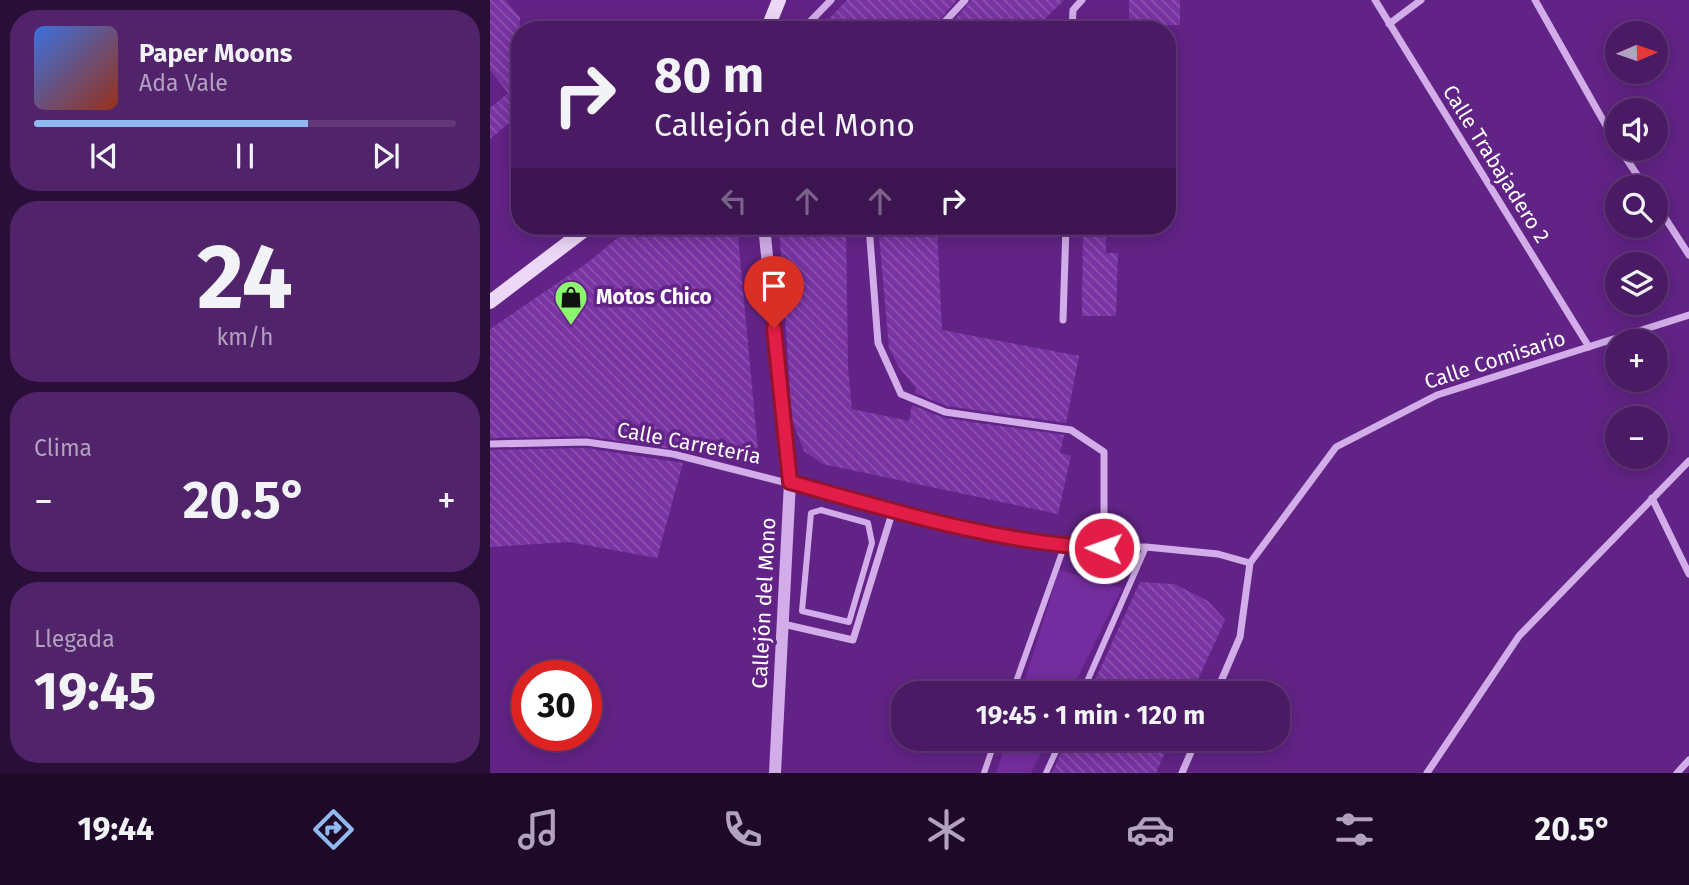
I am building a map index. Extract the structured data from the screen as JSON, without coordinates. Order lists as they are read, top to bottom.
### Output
{
  "streets": {
    "street": [
      "Calle Trabajadero 2",
      "Calle Comisario",
      "Calle Carretería",
      "Callejón del Mono"
    ]
  },
  "crossings": [
    ["Calle Trabajadero 2", "Calle Comisario"],
    ["Calle Comisario", "Calle Carretería"],
    ["Calle Carretería", "Callejón del Mono"]
  ],
  "places": {
    "shop": ["Motos Chico"]
  },
  "north": "right",
  "page": {
    "map_buttons": ["+", "−"],
    "turn": ["80 m", "Callejón del Mono"],
    "song": ["Paper Moons", "Ada Vale"],
    "tile": [
      ["24", "km/h"],
      "Clima",
      ["Llegada", "19:45"]
    ],
    "heat": ["−", "20.5°", "+"],
    "limit": "30",
    "trip": "19:45 · 1 min · 120 m",
    "tabs": ["19:44", "20.5°"]
  }
}
